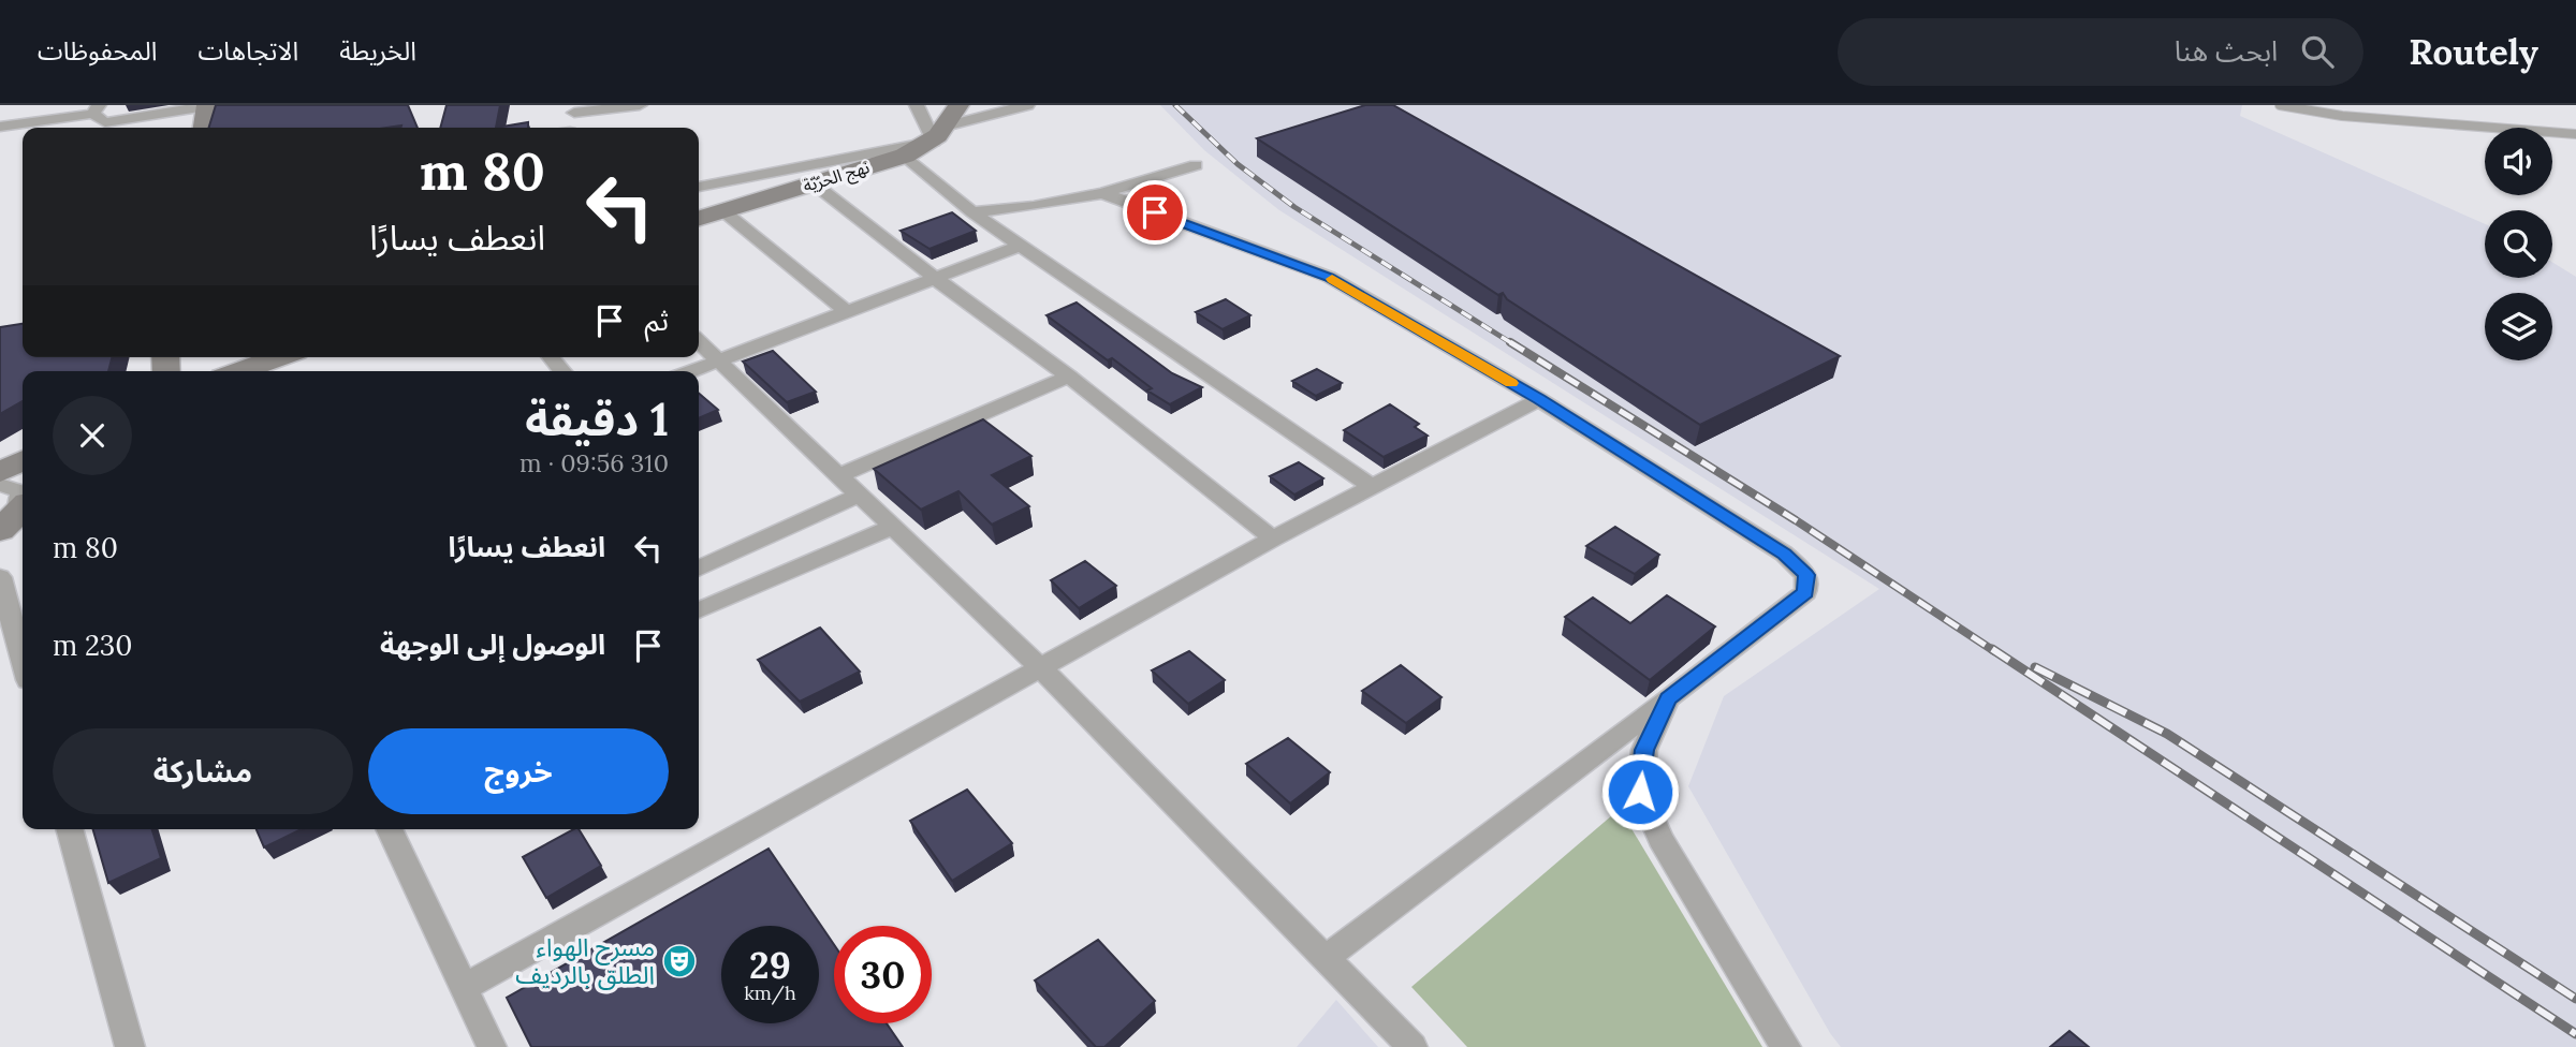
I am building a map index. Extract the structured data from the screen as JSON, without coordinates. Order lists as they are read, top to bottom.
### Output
{
  "streets": {
    "street": ["نهج الحرّيّة"]
  },
  "places": {
    "theatre": ["مسرح الهواء الطلق بالرديف"]
  },
  "page": {
    "header": "Routely",
    "search": "ابحث هنا",
    "nav": ["الخريطة", "الاتجاهات", "المحفوظات"],
    "turn": ["80 m", "انعطف يسارًا"],
    "then": "ثم",
    "heading": ["1 دقيقة", "310 m · 09:56"],
    "list": [
      {
        "name": "انعطف يسارًا",
        "value": "80 m"
      },
      {
        "name": "الوصول إلى الوجهة",
        "value": "230 m"
      }
    ],
    "buttons": ["خروج", "مشاركة"],
    "speed": "29 km/h",
    "limit": "30"
  }
}
